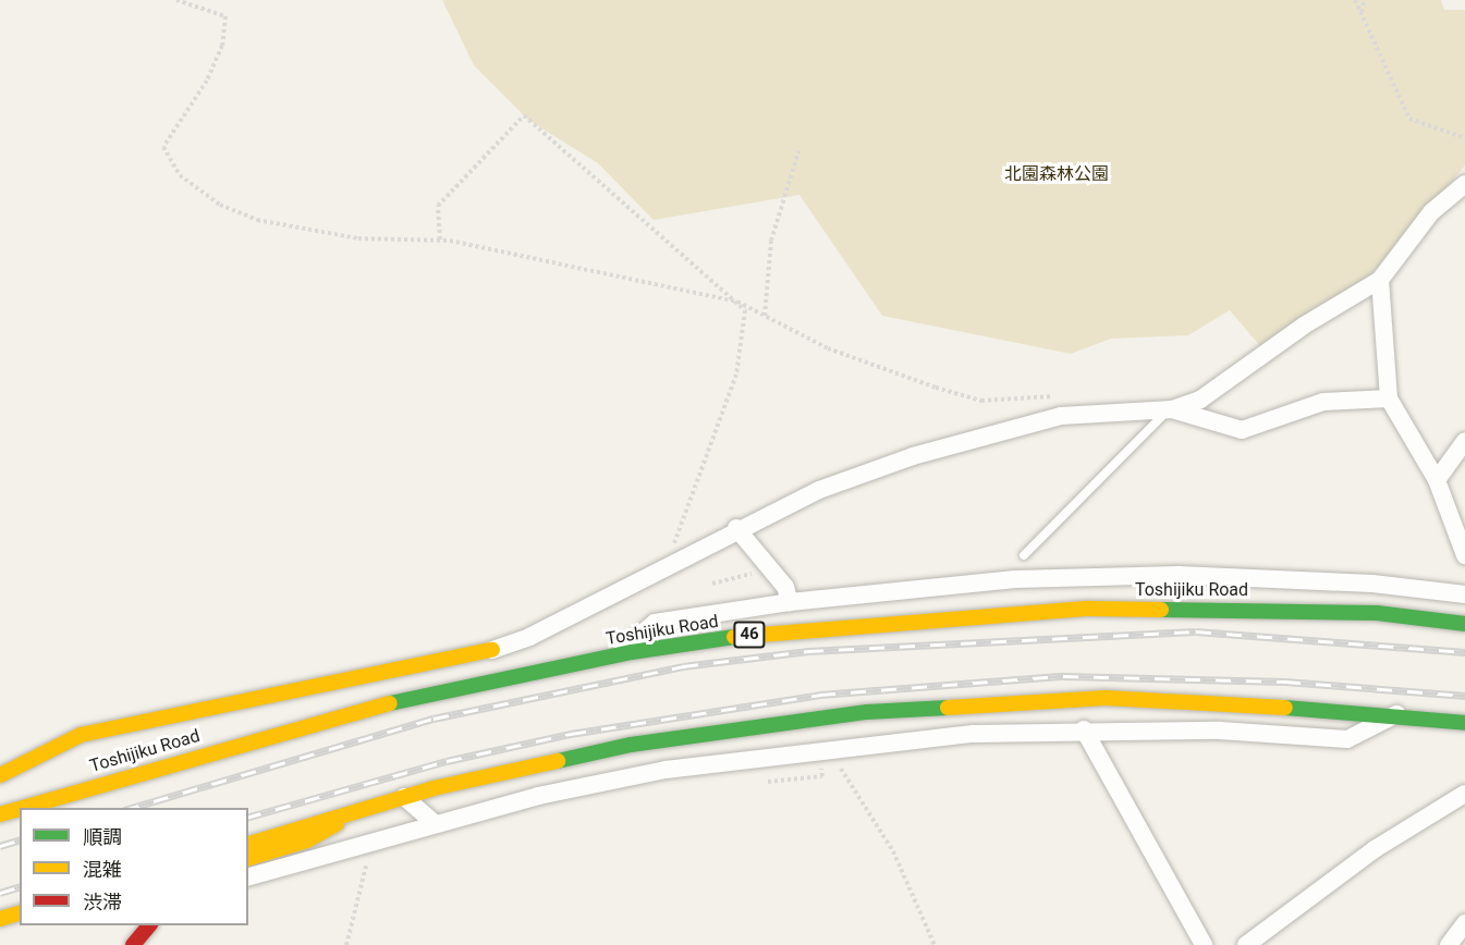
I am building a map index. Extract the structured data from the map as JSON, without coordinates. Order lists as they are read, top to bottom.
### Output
{
  "streets": {
    "main road": ["Toshijiku Road", "46"]
  },
  "parks": ["北園森林公園"],
  "legend": ["順調", "混雑", "渋滞"]
}
